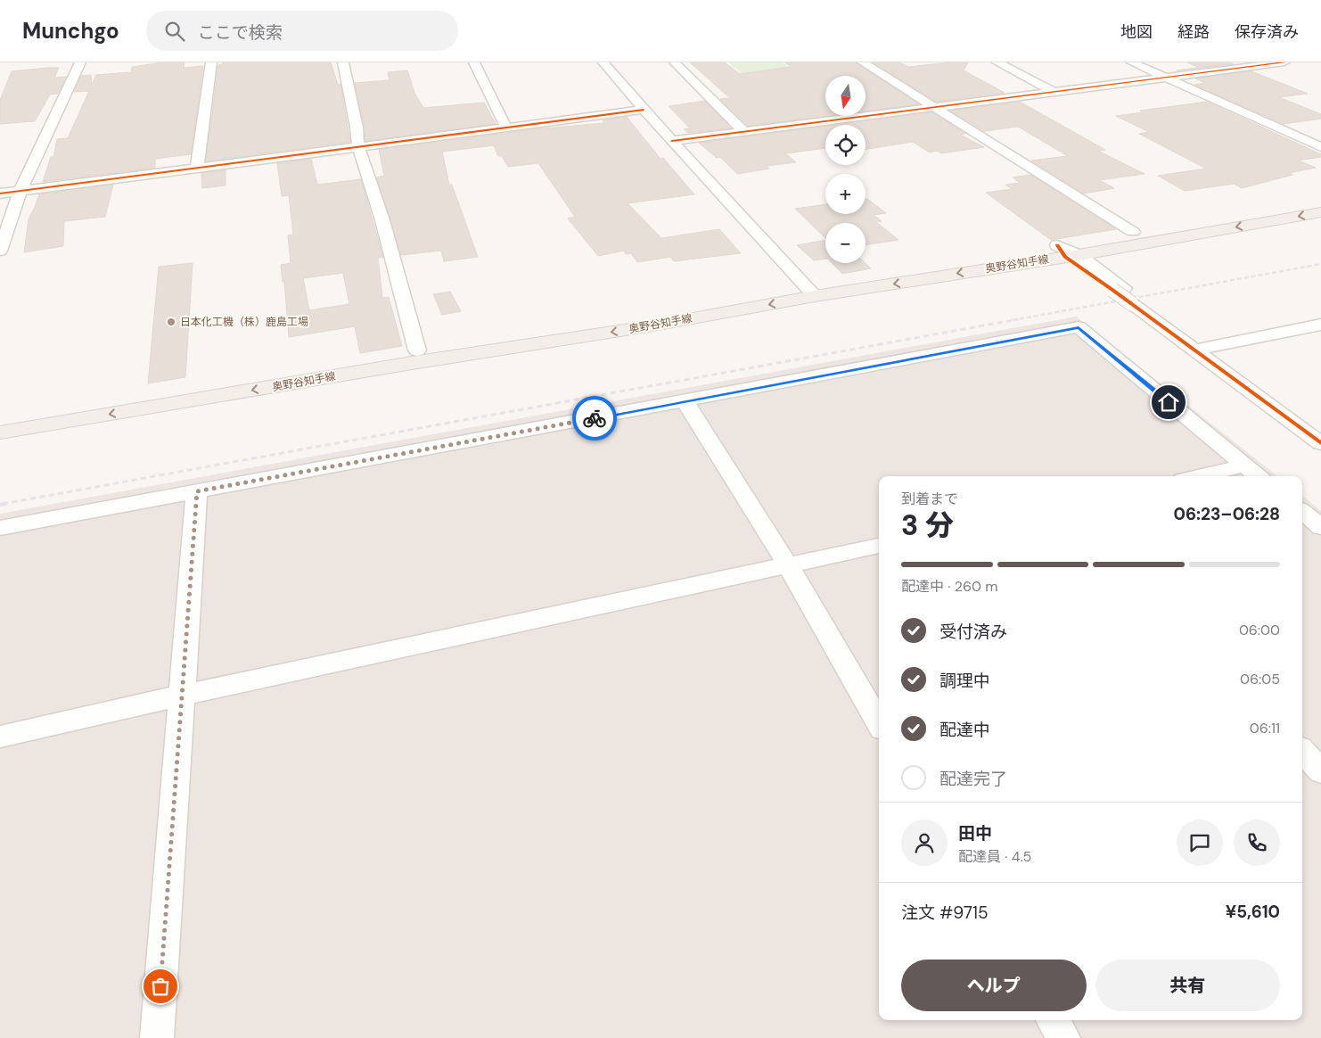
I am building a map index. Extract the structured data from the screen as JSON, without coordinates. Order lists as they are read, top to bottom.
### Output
{
  "streets": {
    "main road": ["奥野谷知手線"]
  },
  "places": ["日本化工機（株）鹿島工場"],
  "north": "bottom",
  "page": {
    "header": "Munchgo",
    "search": "ここで検索",
    "nav": ["地図", "経路", "保存済み"],
    "map_buttons": ["+", "−"],
    "heading": ["3 分", "到着まで", "06:23–06:28"],
    "panel": [
      "田中",
      "配達員 · 4.5",
      "注文 #9715",
      "¥5,610"
    ],
    "bar": "配達中 · 260 m",
    "list": [
      ["受付済み", "06:00"],
      ["調理中", "06:05"],
      ["配達中", "06:11"],
      "配達完了"
    ],
    "buttons": ["ヘルプ", "共有"]
  }
}
